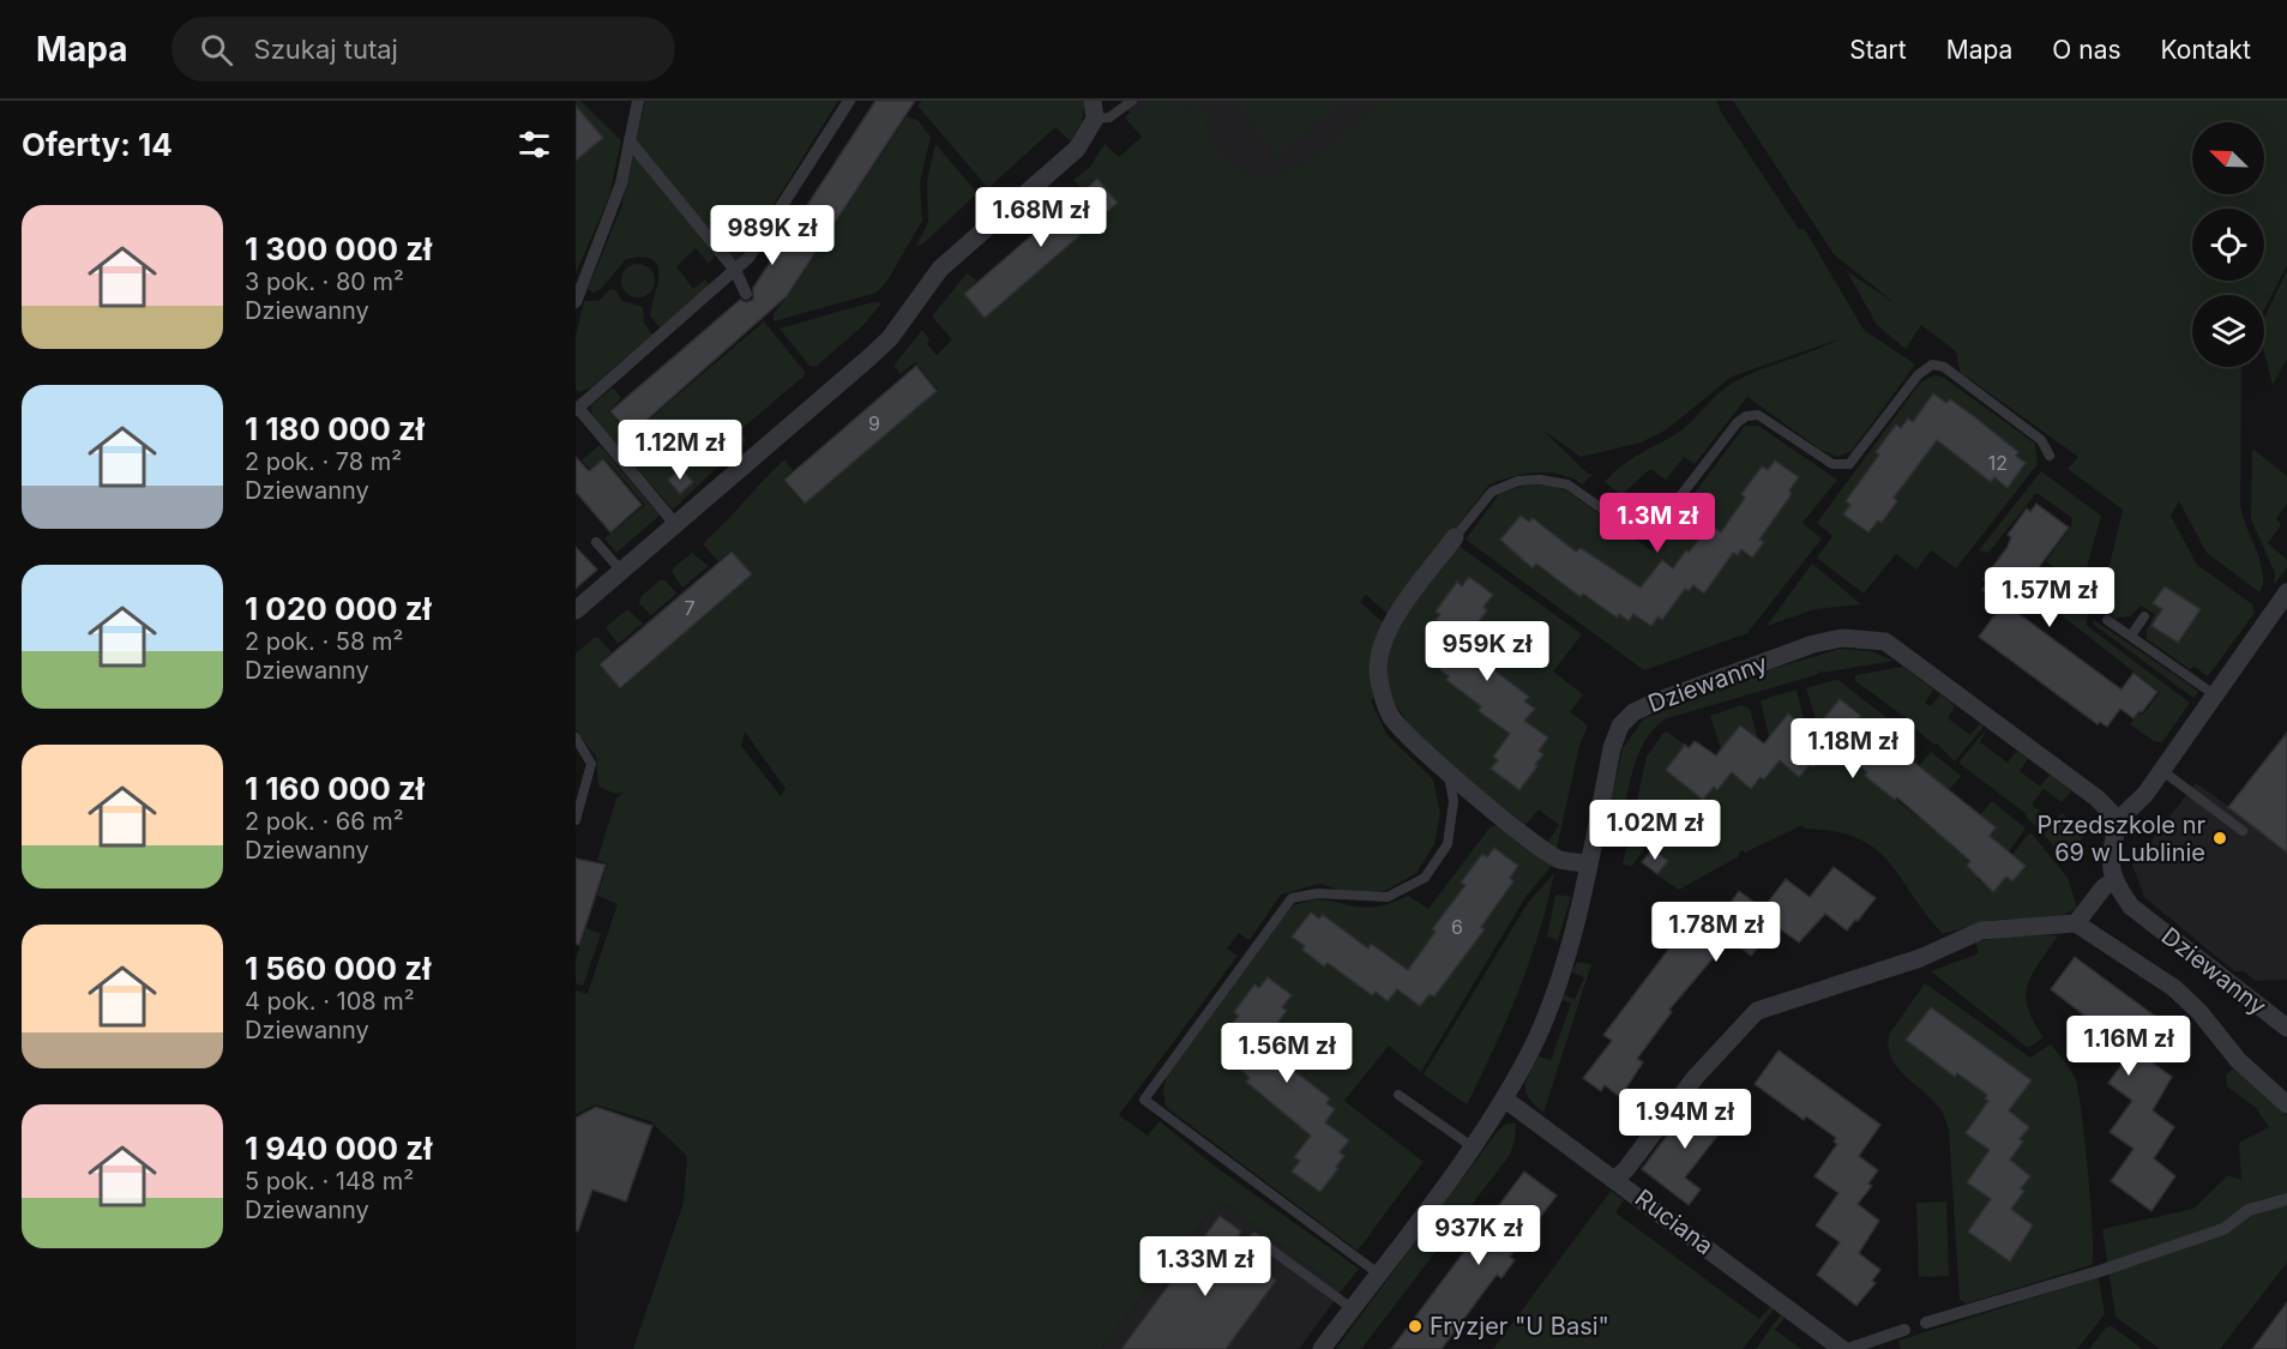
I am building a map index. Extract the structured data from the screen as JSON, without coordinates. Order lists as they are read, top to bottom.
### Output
{
  "streets": {
    "street": ["Dziewanny", "Ruciana"]
  },
  "crossings": [
    ["Dziewanny", "Ruciana"]
  ],
  "places": ["Przedszkole nr 69 w Lublinie", "Fryzjer \"U Basi\""],
  "house_numbers": [
    "9",
    "12",
    "7",
    "6"
  ],
  "north": "top left",
  "page": {
    "header": "Mapa",
    "search": "Szukaj tutaj",
    "nav": [
      "Start",
      "Mapa",
      "O nas",
      "Kontakt"
    ],
    "heading": "Oferty: 14",
    "list": [
      {
        "name": "1 300 000 zł",
        "note": "3 pok. · 80 m² · Dziewanny"
      },
      {
        "name": "1 180 000 zł",
        "note": "2 pok. · 78 m² · Dziewanny"
      },
      {
        "name": "1 020 000 zł",
        "note": "2 pok. · 58 m² · Dziewanny"
      },
      {
        "name": "1 160 000 zł",
        "note": "2 pok. · 66 m² · Dziewanny"
      },
      {
        "name": "1 560 000 zł",
        "note": "4 pok. · 108 m² · Dziewanny"
      },
      {
        "name": "1 940 000 zł",
        "note": "5 pok. · 148 m² · Dziewanny"
      }
    ],
    "price": [
      "1.68M zł",
      "989K zł",
      "1.12M zł",
      "1.3M zł",
      "1.57M zł",
      "959K zł",
      "1.18M zł",
      "1.02M zł",
      "1.78M zł",
      "1.16M zł",
      "1.56M zł",
      "1.94M zł",
      "937K zł",
      "1.33M zł"
    ]
  }
}
